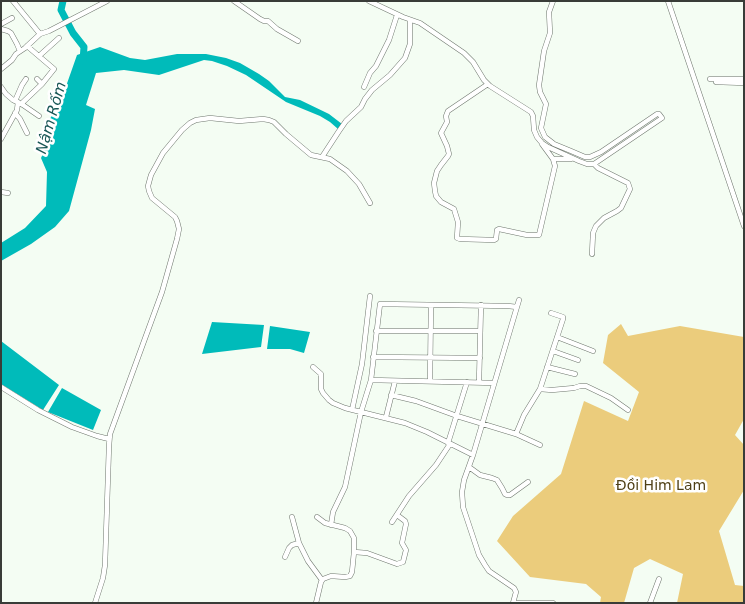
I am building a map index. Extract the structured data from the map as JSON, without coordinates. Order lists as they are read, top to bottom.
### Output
{
  "water": ["Nậm Rốm"],
  "parks": ["Đồi Him Lam"]
}
